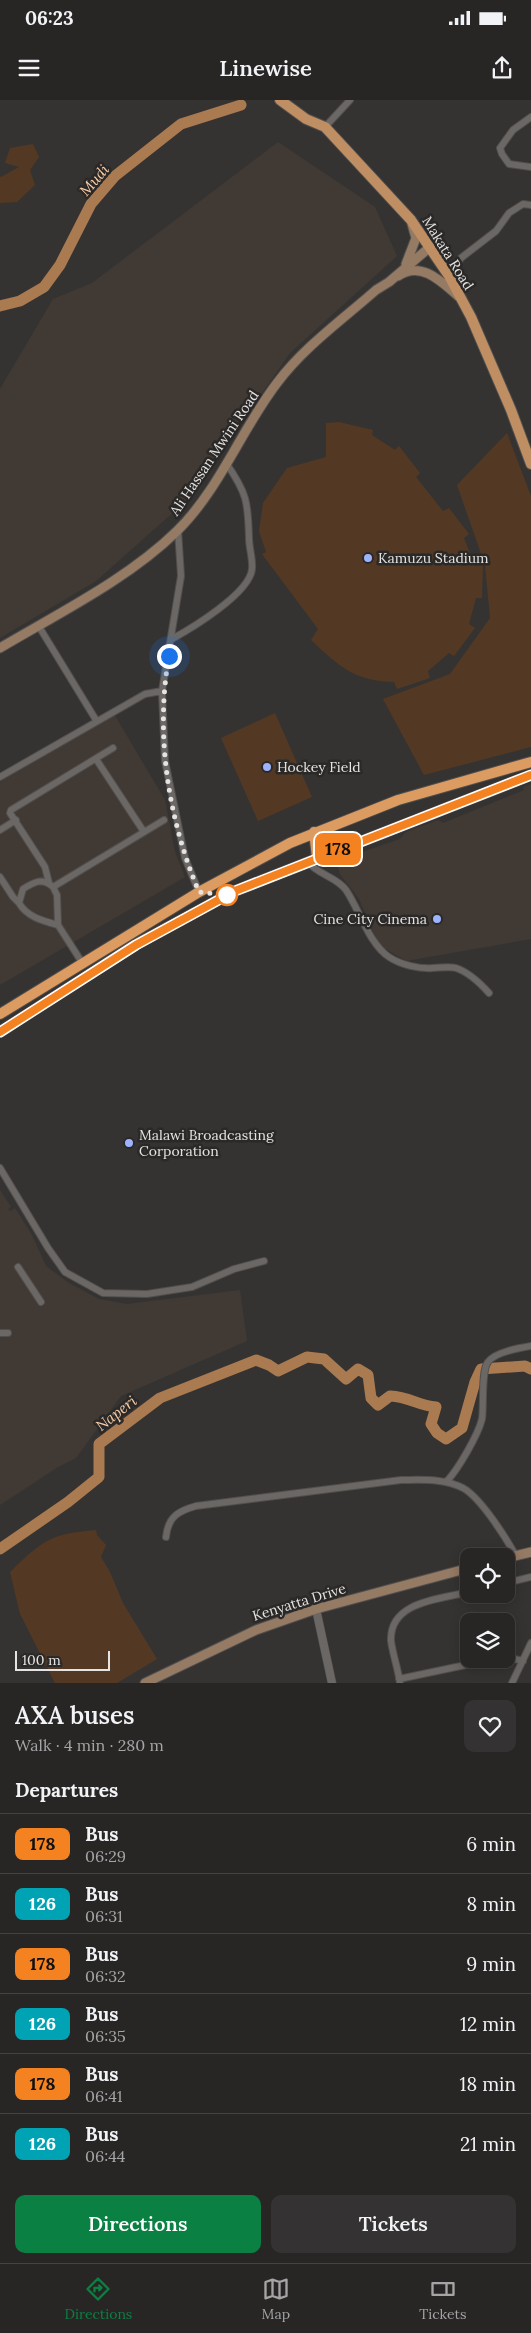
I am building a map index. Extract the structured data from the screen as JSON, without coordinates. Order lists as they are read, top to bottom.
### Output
{
  "streets": {
    "main road": ["Makata Road", "Ali Hassan Mwini Road", "Kenyatta Drive"]
  },
  "crossings": [
    ["Makata Road", "Ali Hassan Mwini Road"]
  ],
  "water": ["Mudi", "Naperi"],
  "places": [
    "Kamuzu Stadium",
    "Hockey Field",
    "Cine City Cinema",
    "Malawi Broadcasting Corporation"
  ],
  "lines": ["bus line 178"],
  "scale_bar": "100 m",
  "page": {
    "status": "06:23",
    "header": "Linewise",
    "on_map": "178",
    "scale": "100 m",
    "heading": [
      ["AXA buses", "Walk · 4 min · 280 m"],
      "Departures"
    ],
    "list": [
      {
        "mark": "178",
        "name": "Bus",
        "note": "06:29",
        "value": "6 min"
      },
      {
        "mark": "126",
        "name": "Bus",
        "note": "06:31",
        "value": "8 min"
      },
      {
        "mark": "178",
        "name": "Bus",
        "note": "06:32",
        "value": "9 min"
      },
      {
        "mark": "126",
        "name": "Bus",
        "note": "06:35",
        "value": "12 min"
      },
      {
        "mark": "178",
        "name": "Bus",
        "note": "06:41",
        "value": "18 min"
      },
      {
        "mark": "126",
        "name": "Bus",
        "note": "06:44",
        "value": "21 min"
      }
    ],
    "buttons": ["Directions", "Tickets"],
    "tabs": ["Directions", "Map", "Tickets"]
  }
}
